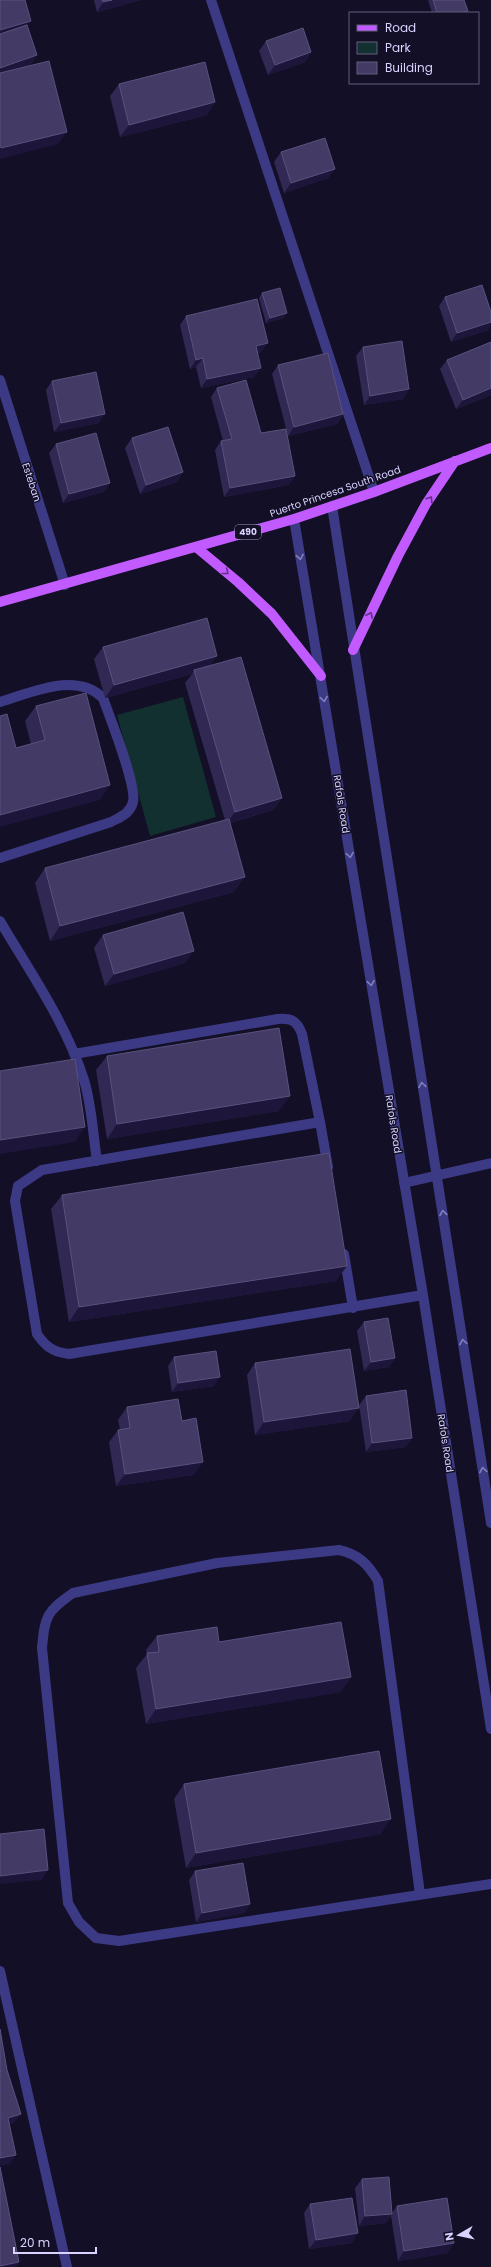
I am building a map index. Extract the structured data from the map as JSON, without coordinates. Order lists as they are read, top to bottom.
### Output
{
  "streets": {
    "main road": ["Puerto Princesa South Road", "490"],
    "street": ["Esteban", "Rafols Road"]
  },
  "crossings": [
    ["Esteban", "Puerto Princesa South Road"],
    ["Puerto Princesa South Road", "Rafols Road"]
  ],
  "legend": ["Road", "Park", "Building"],
  "scale_bar": "20 m",
  "north": "left"
}
